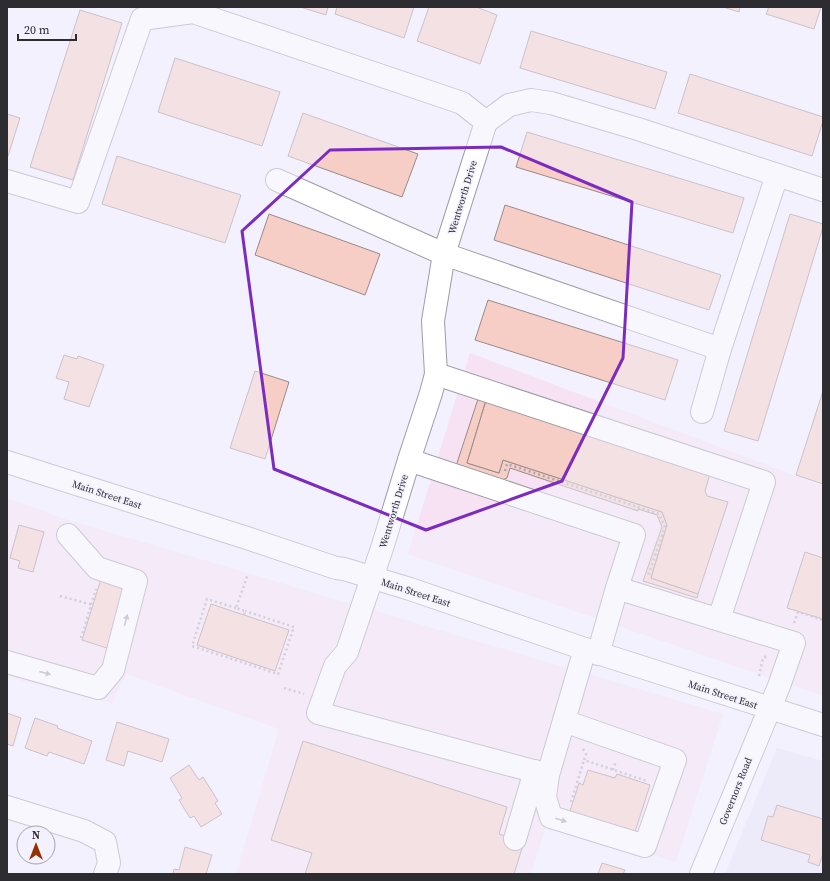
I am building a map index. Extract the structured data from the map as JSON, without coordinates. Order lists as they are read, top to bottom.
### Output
{
  "streets": {
    "street": ["Wentworth Drive", "Main Street East", "Governors Road"]
  },
  "crossings": [
    ["Wentworth Drive", "Main Street East"],
    ["Main Street East", "Governors Road"]
  ],
  "scale_bar": "20 m",
  "north": "top"
}
